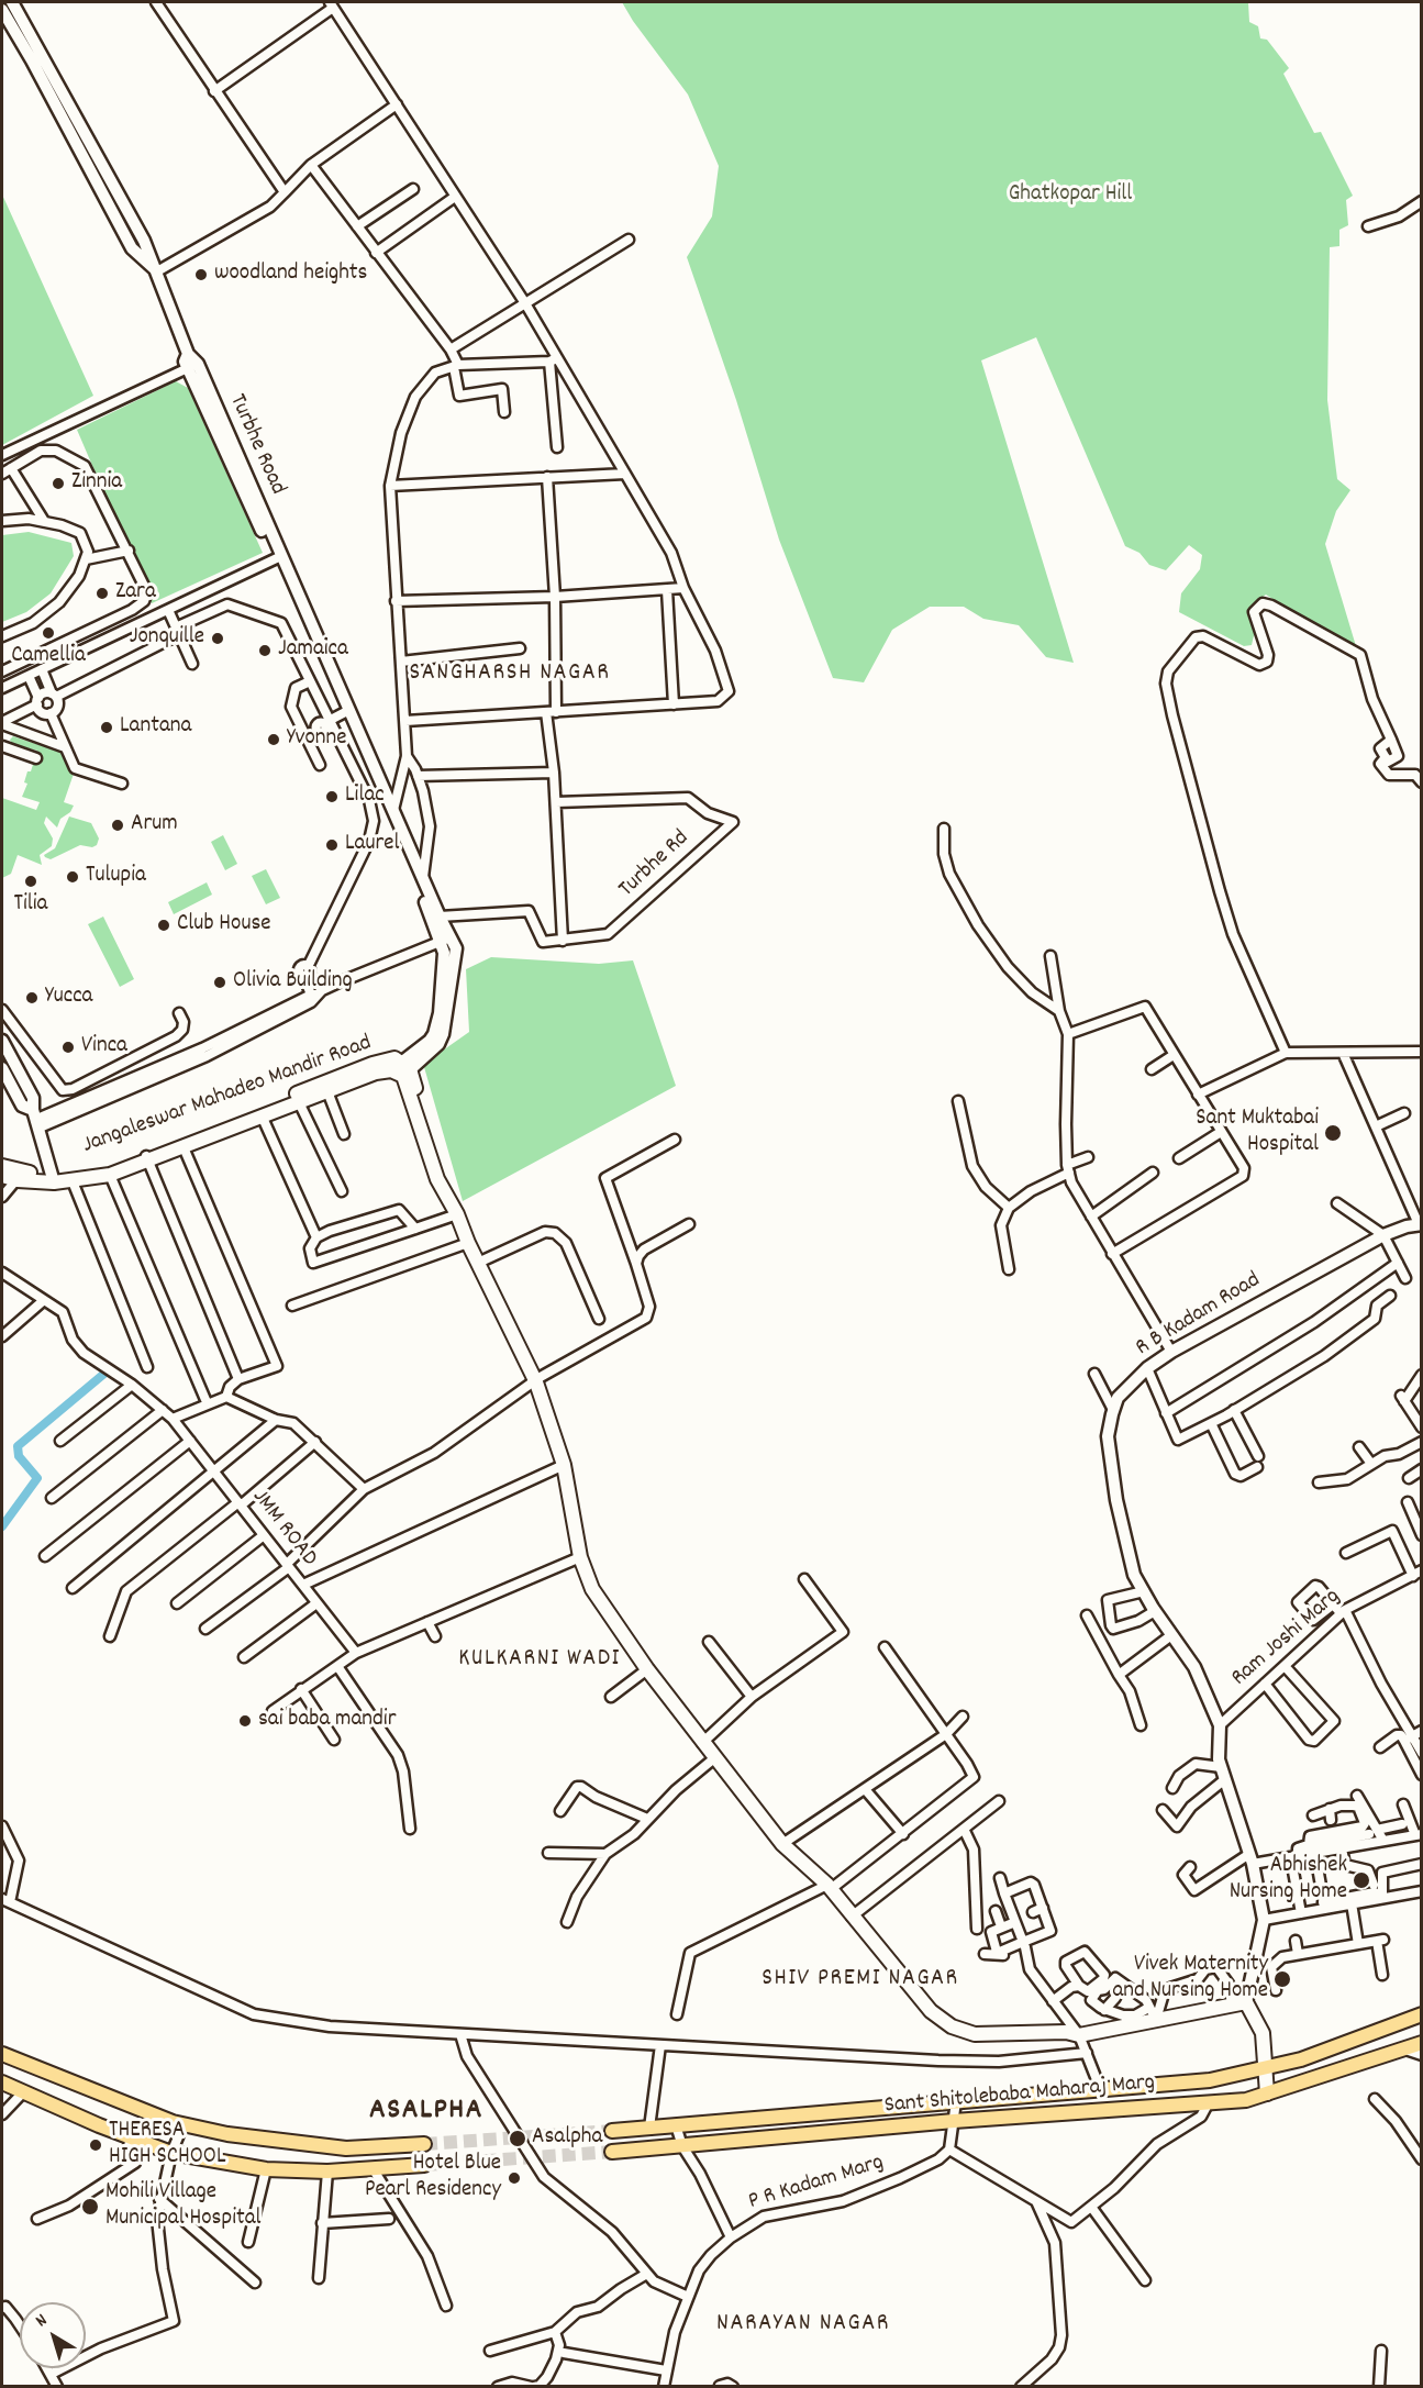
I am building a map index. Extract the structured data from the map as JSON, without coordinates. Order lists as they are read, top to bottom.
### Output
{
  "streets": {
    "main road": ["Jangaleswar Mahadeo Mandir Road", "Sant Shitolebaba Maharaj Marg"],
    "street": [
      "Turbhe Road",
      "Turbhe Rd",
      "R B Kadam Road",
      "JMM ROAD",
      "Ram Joshi Marg",
      "P R Kadam Marg"
    ]
  },
  "crossings": [
    ["Turbhe Road", "Turbhe Rd"],
    ["Jangaleswar Mahadeo Mandir Road", "R B Kadam Road"],
    ["R B Kadam Road", "Ram Joshi Marg"]
  ],
  "districts": [
    "SANGHARSH NAGAR",
    "KULKARNI WADI",
    "SHIV PREMI NAGAR",
    "ASALPHA",
    "NARAYAN NAGAR"
  ],
  "parks": ["Ghatkopar Hill"],
  "places": [
    "woodland heights",
    "Zinnia",
    "Zara",
    "Camellia",
    "Jonquille",
    "Jamaica",
    "Lantana",
    "Yvonne",
    "Lilac",
    "Arum",
    "Laurel",
    "Tulupia",
    "Tilia",
    "Club House",
    "Olivia Building",
    "Yucca",
    "Vinca",
    "Sant Muktabai Hospital",
    "sai baba mandir",
    "Abhishek Nursing Home",
    "Vivek Maternity and Nursing Home",
    "Asalpha",
    "THERESA HIGH SCHOOL",
    "Hotel Blue Pearl Residency",
    "Mohili Village Municipal Hospital"
  ],
  "north": "top left"
}
